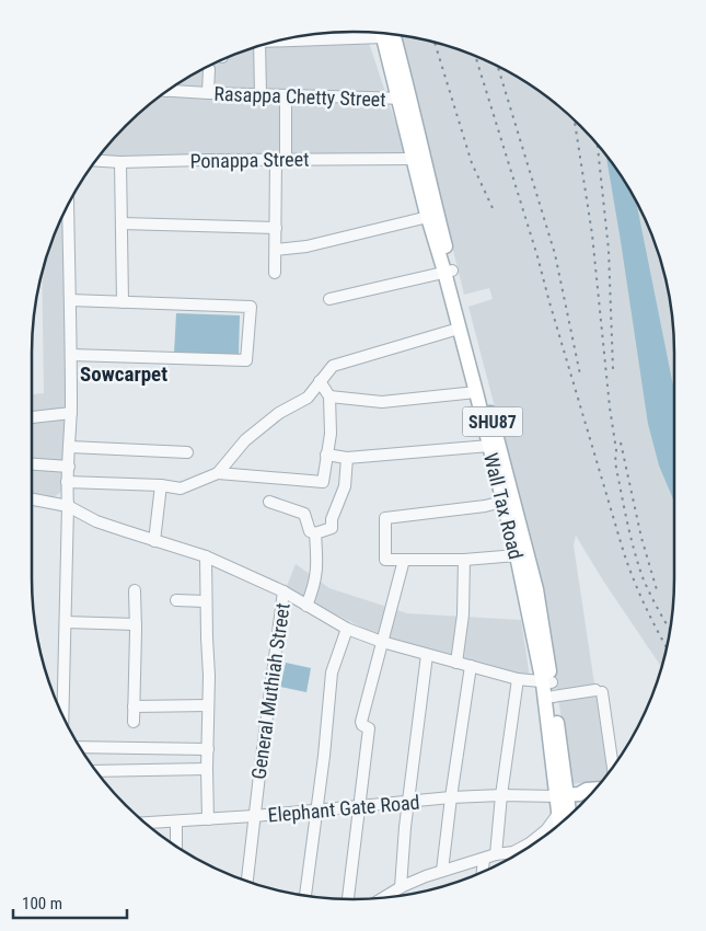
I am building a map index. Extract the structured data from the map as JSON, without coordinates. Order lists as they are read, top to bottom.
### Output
{
  "streets": {
    "main road": ["SHU87", "Wall Tax Road"],
    "street": [
      "Rasappa Chetty Street",
      "Ponappa Street",
      "General Muthiah Street",
      "Elephant Gate Road"
    ]
  },
  "crossings": [
    ["Rasappa Chetty Street", "Wall Tax Road"],
    ["Ponappa Street", "Wall Tax Road"],
    ["Wall Tax Road", "Elephant Gate Road"],
    ["General Muthiah Street", "Elephant Gate Road"]
  ],
  "districts": ["Sowcarpet"],
  "scale_bar": "100 m"
}
